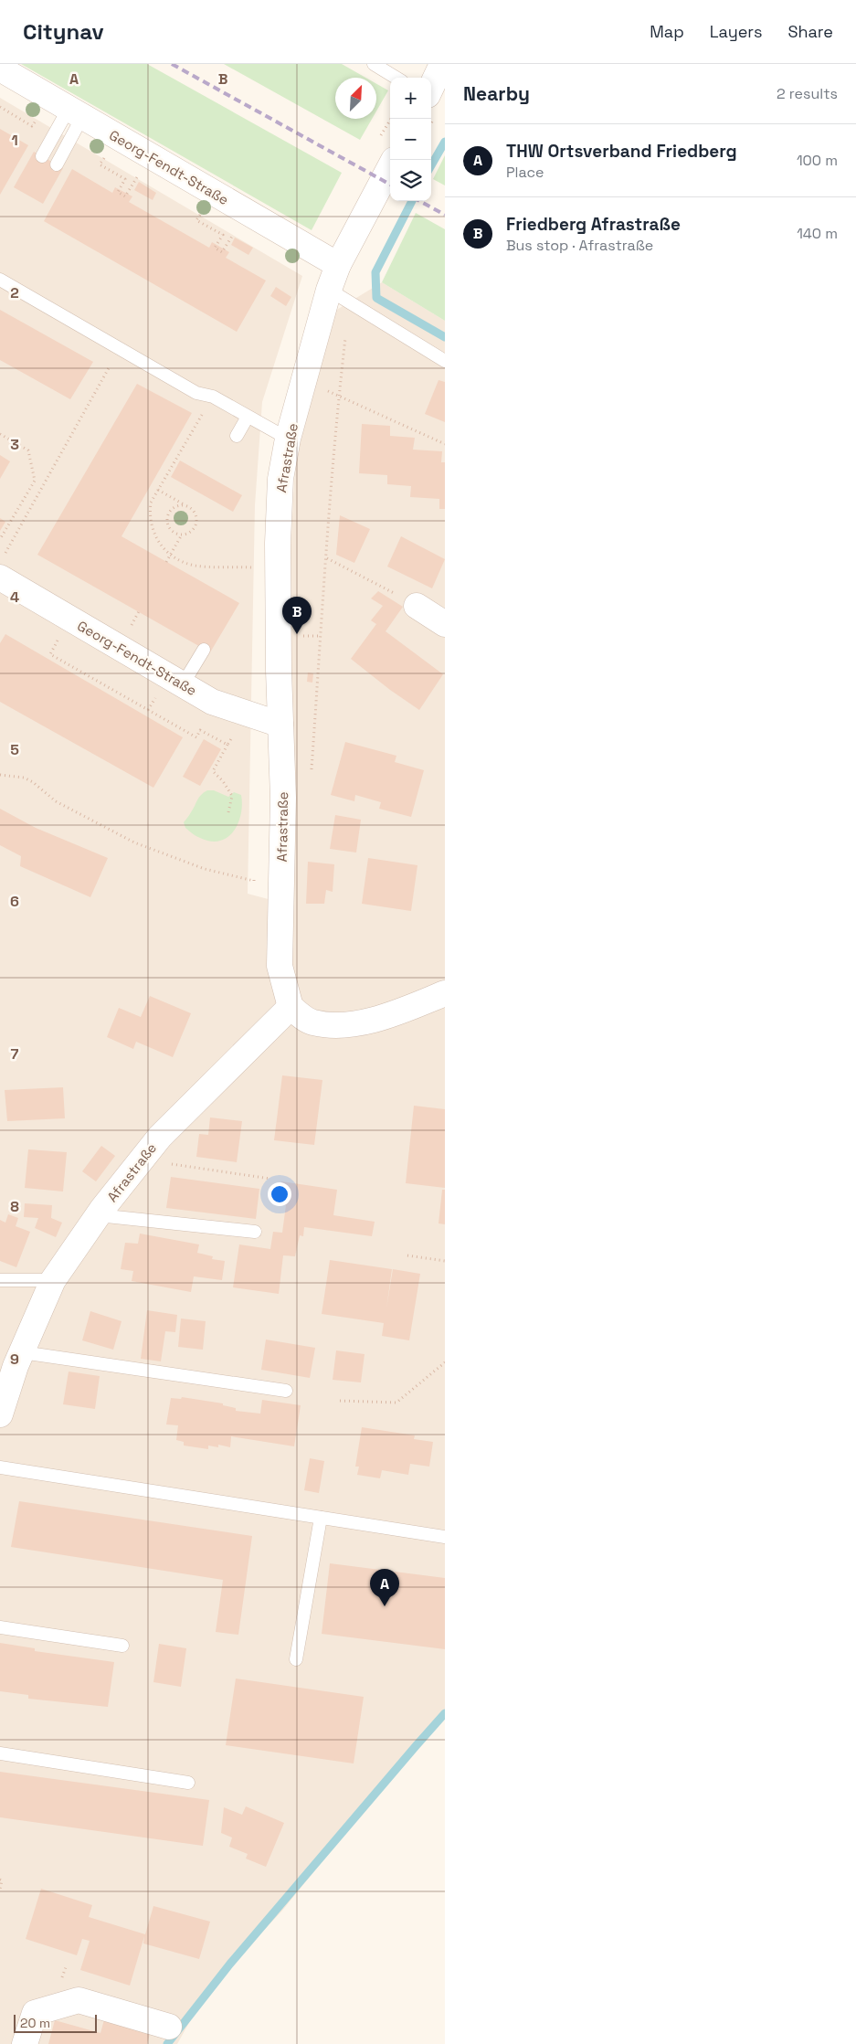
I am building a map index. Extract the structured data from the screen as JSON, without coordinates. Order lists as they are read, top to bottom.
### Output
{
  "streets": {
    "street": ["Georg-Fendt-Straße", "Afrastraße"]
  },
  "crossings": [
    ["Georg-Fendt-Straße", "Afrastraße"]
  ],
  "scale_bar": "20 m",
  "north": "top right",
  "page": {
    "header": "Citynav",
    "nav": ["Map", "Layers", "Share"],
    "heading": ["Nearby", "2 results"],
    "map_buttons": ["+", "−"],
    "list": [
      {
        "mark": "A",
        "name": "THW Ortsverband Friedberg",
        "note": "Place",
        "value": "100 m"
      },
      {
        "mark": "B",
        "name": "Friedberg Afrastraße",
        "note": "Bus stop · Afrastraße",
        "value": "140 m"
      }
    ],
    "pins": ["B", "A"],
    "scale": "20 m"
  },
  "grid": {
    "columns": ["A", "B"],
    "rows": [
      "1",
      "2",
      "3",
      "4",
      "5",
      "6",
      "7",
      "8",
      "9"
    ]
  }
}
